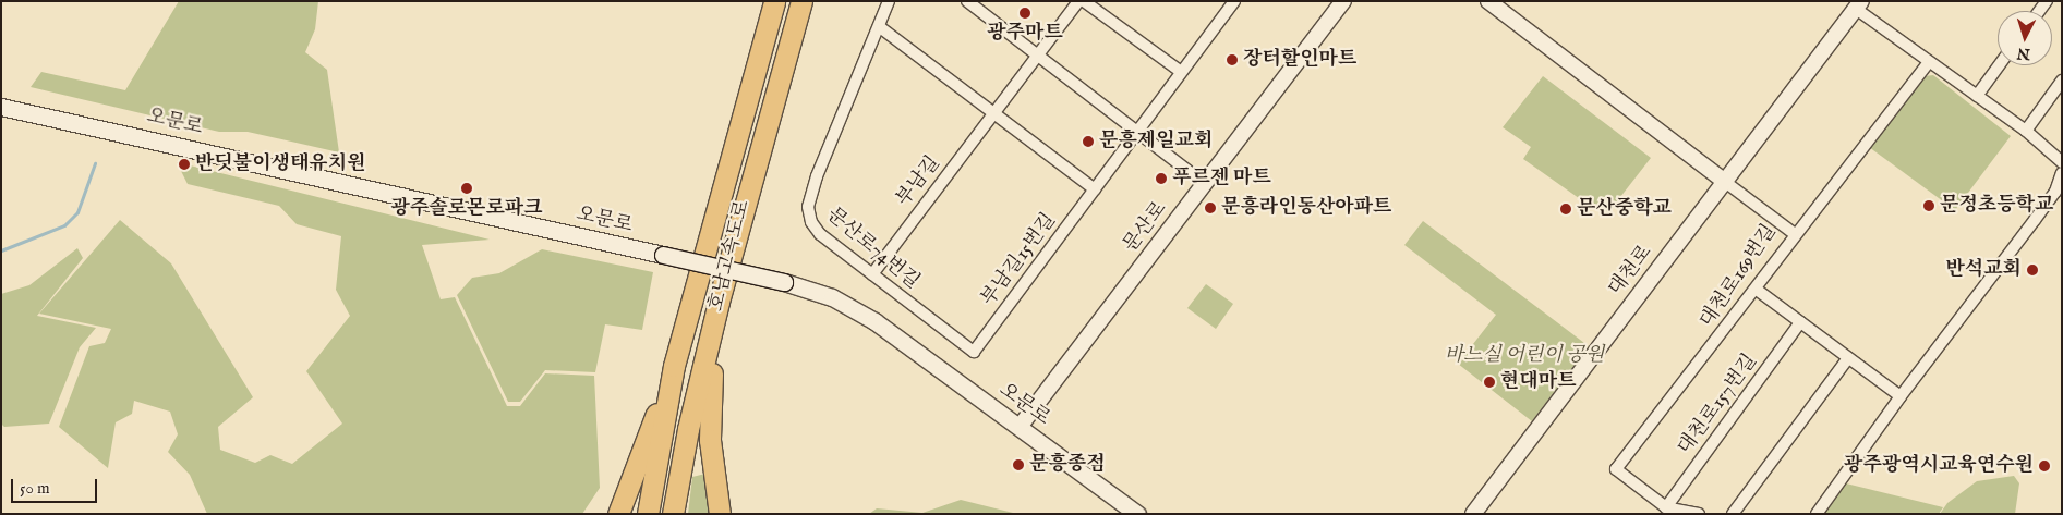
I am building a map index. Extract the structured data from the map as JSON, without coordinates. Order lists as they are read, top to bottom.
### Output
{
  "streets": {
    "highway": ["호남고속도로"],
    "main road": ["오문로"],
    "street": [
      "부남길",
      "문산로",
      "문산로74번길",
      "부남길15번길",
      "대천로",
      "대천로169번길",
      "대천로157번길"
    ]
  },
  "crossings": [
    ["오문로", "문산로"],
    ["부남길", "문산로74번길"],
    ["문산로74번길", "부남길15번길"],
    ["대천로", "대천로169번길"],
    ["대천로169번길", "대천로157번길"]
  ],
  "parks": ["바느실 어린이 공원"],
  "places": [
    "광주마트",
    "장터할인마트",
    "문흥제일교회",
    "반딧불이생태유치원",
    "푸르젠 마트",
    "광주솔로몬로파크",
    "문정초등학교",
    "문흥라인동산아파트",
    "문산중학교",
    "반석교회",
    "현대마트",
    "문흥종점",
    "광주광역시교육연수원"
  ],
  "scale_bar": "50 m",
  "north": "bottom"
}
